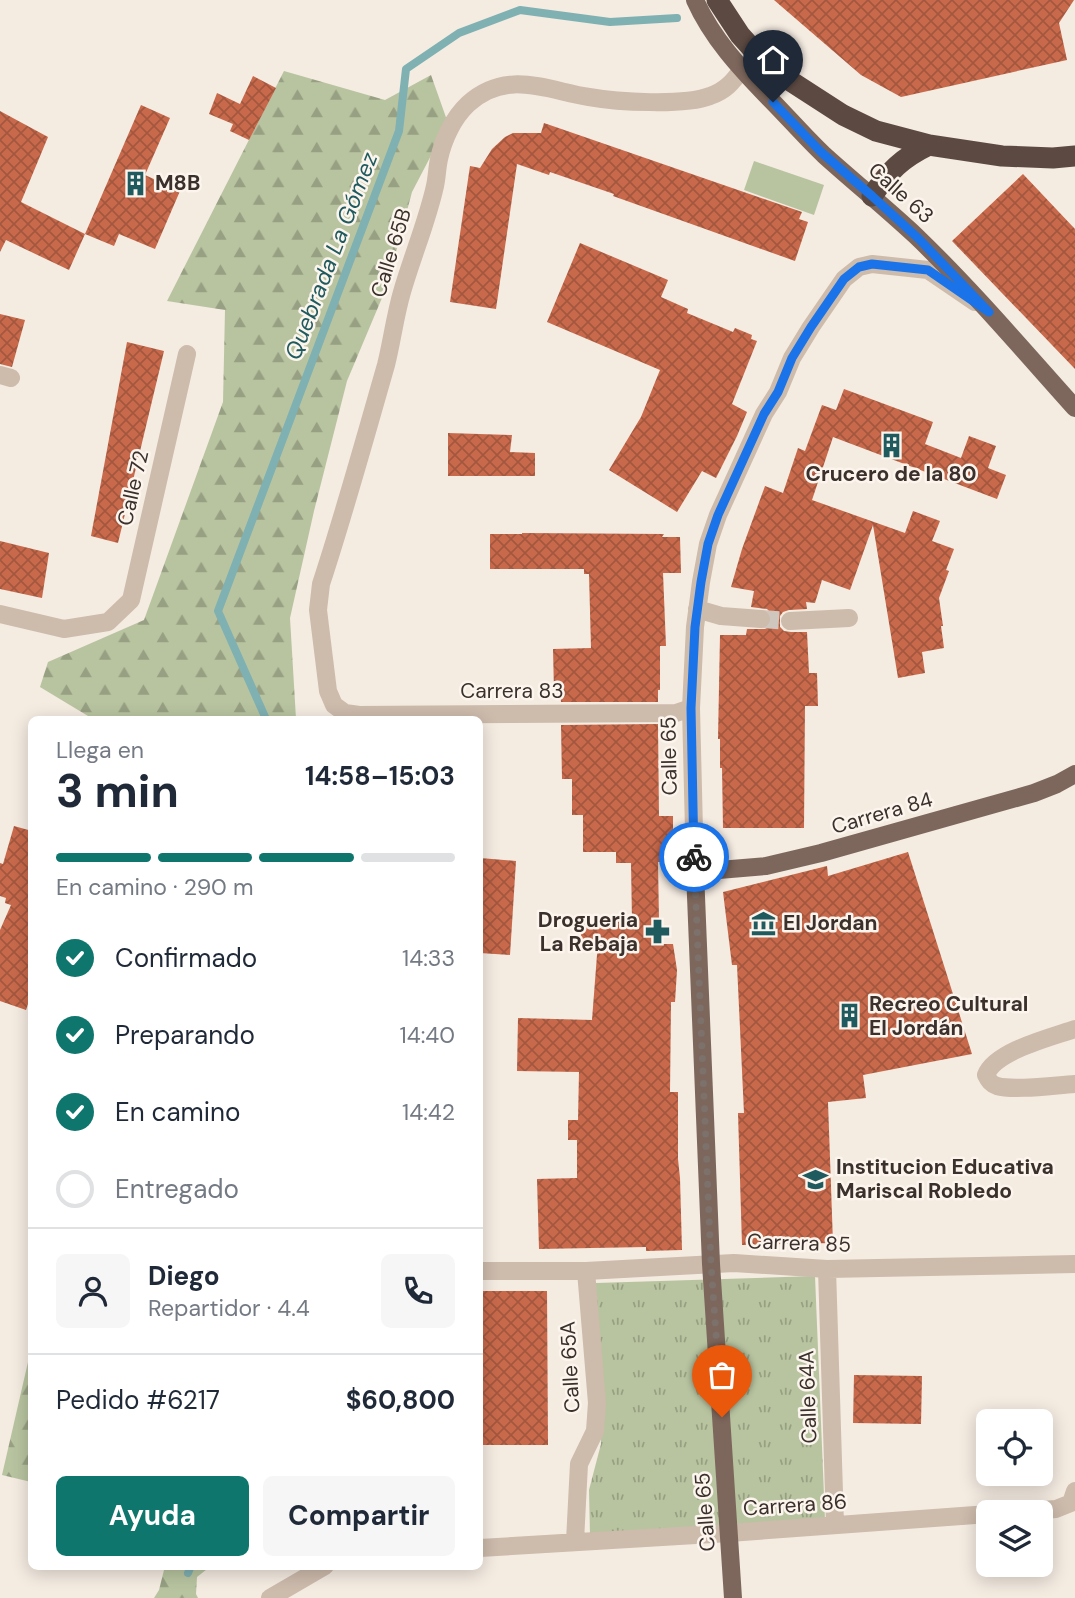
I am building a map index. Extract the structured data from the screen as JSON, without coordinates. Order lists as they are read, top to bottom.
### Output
{
  "streets": {
    "main road": ["Calle 63", "Calle 65", "Carrera 84"],
    "street": [
      "Calle 65B",
      "Calle 72",
      "Carrera 83",
      "Carrera 85",
      "Calle 65A",
      "Calle 64A",
      "Carrera 86"
    ]
  },
  "crossings": [
    ["Calle 63", "Calle 65B"],
    ["Calle 63", "Calle 65"],
    ["Calle 65B", "Carrera 83"],
    ["Carrera 83", "Calle 65"],
    ["Calle 65", "Carrera 84"],
    ["Calle 65", "Carrera 85"],
    ["Calle 65", "Carrera 86"],
    ["Carrera 85", "Calle 65A"],
    ["Carrera 85", "Calle 64A"],
    ["Calle 65A", "Carrera 86"],
    ["Calle 64A", "Carrera 86"]
  ],
  "water": ["Quebrada La Gómez"],
  "places": {
    "building": ["M8B", "Crucero de la 80", "Recreo Cultural El Jordán"],
    "museum": ["El Jordan"],
    "pharmacy": ["Drogueria La Rebaja"],
    "school or university": ["Institucion Educativa Mariscal Robledo"]
  },
  "page": {
    "heading": ["3 min", "Llega en", "14:58–15:03"],
    "panel": [
      "Diego",
      "Repartidor · 4.4",
      "Pedido #6217",
      "$60,800"
    ],
    "bar": "En camino · 290 m",
    "list": [
      ["Confirmado", "14:33"],
      ["Preparando", "14:40"],
      ["En camino", "14:42"],
      "Entregado"
    ],
    "buttons": ["Ayuda", "Compartir"]
  }
}
